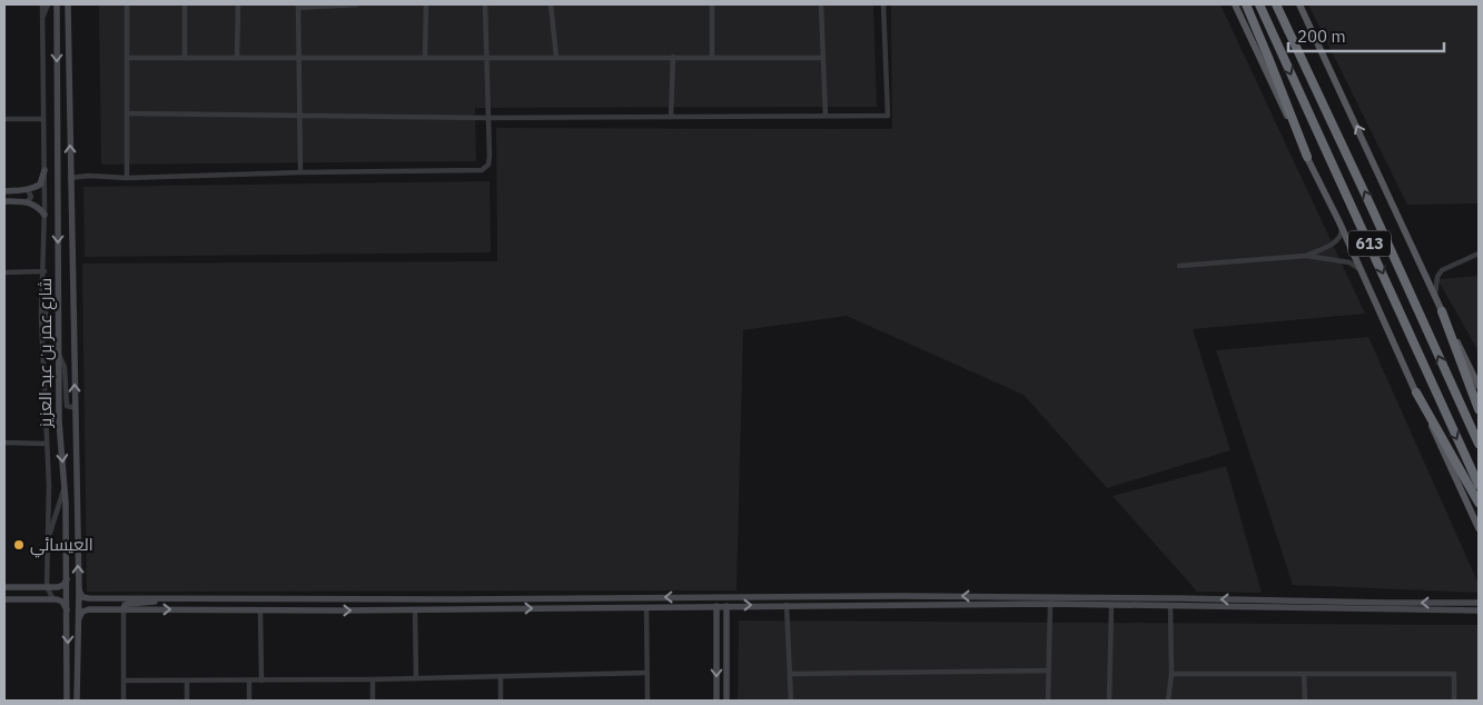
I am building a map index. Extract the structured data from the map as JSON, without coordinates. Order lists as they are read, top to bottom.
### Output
{
  "streets": {
    "highway": ["613"],
    "street": ["شارع عمر بن عبد العزيز"]
  },
  "places": ["العيسائي"],
  "scale_bar": "200 m"
}
